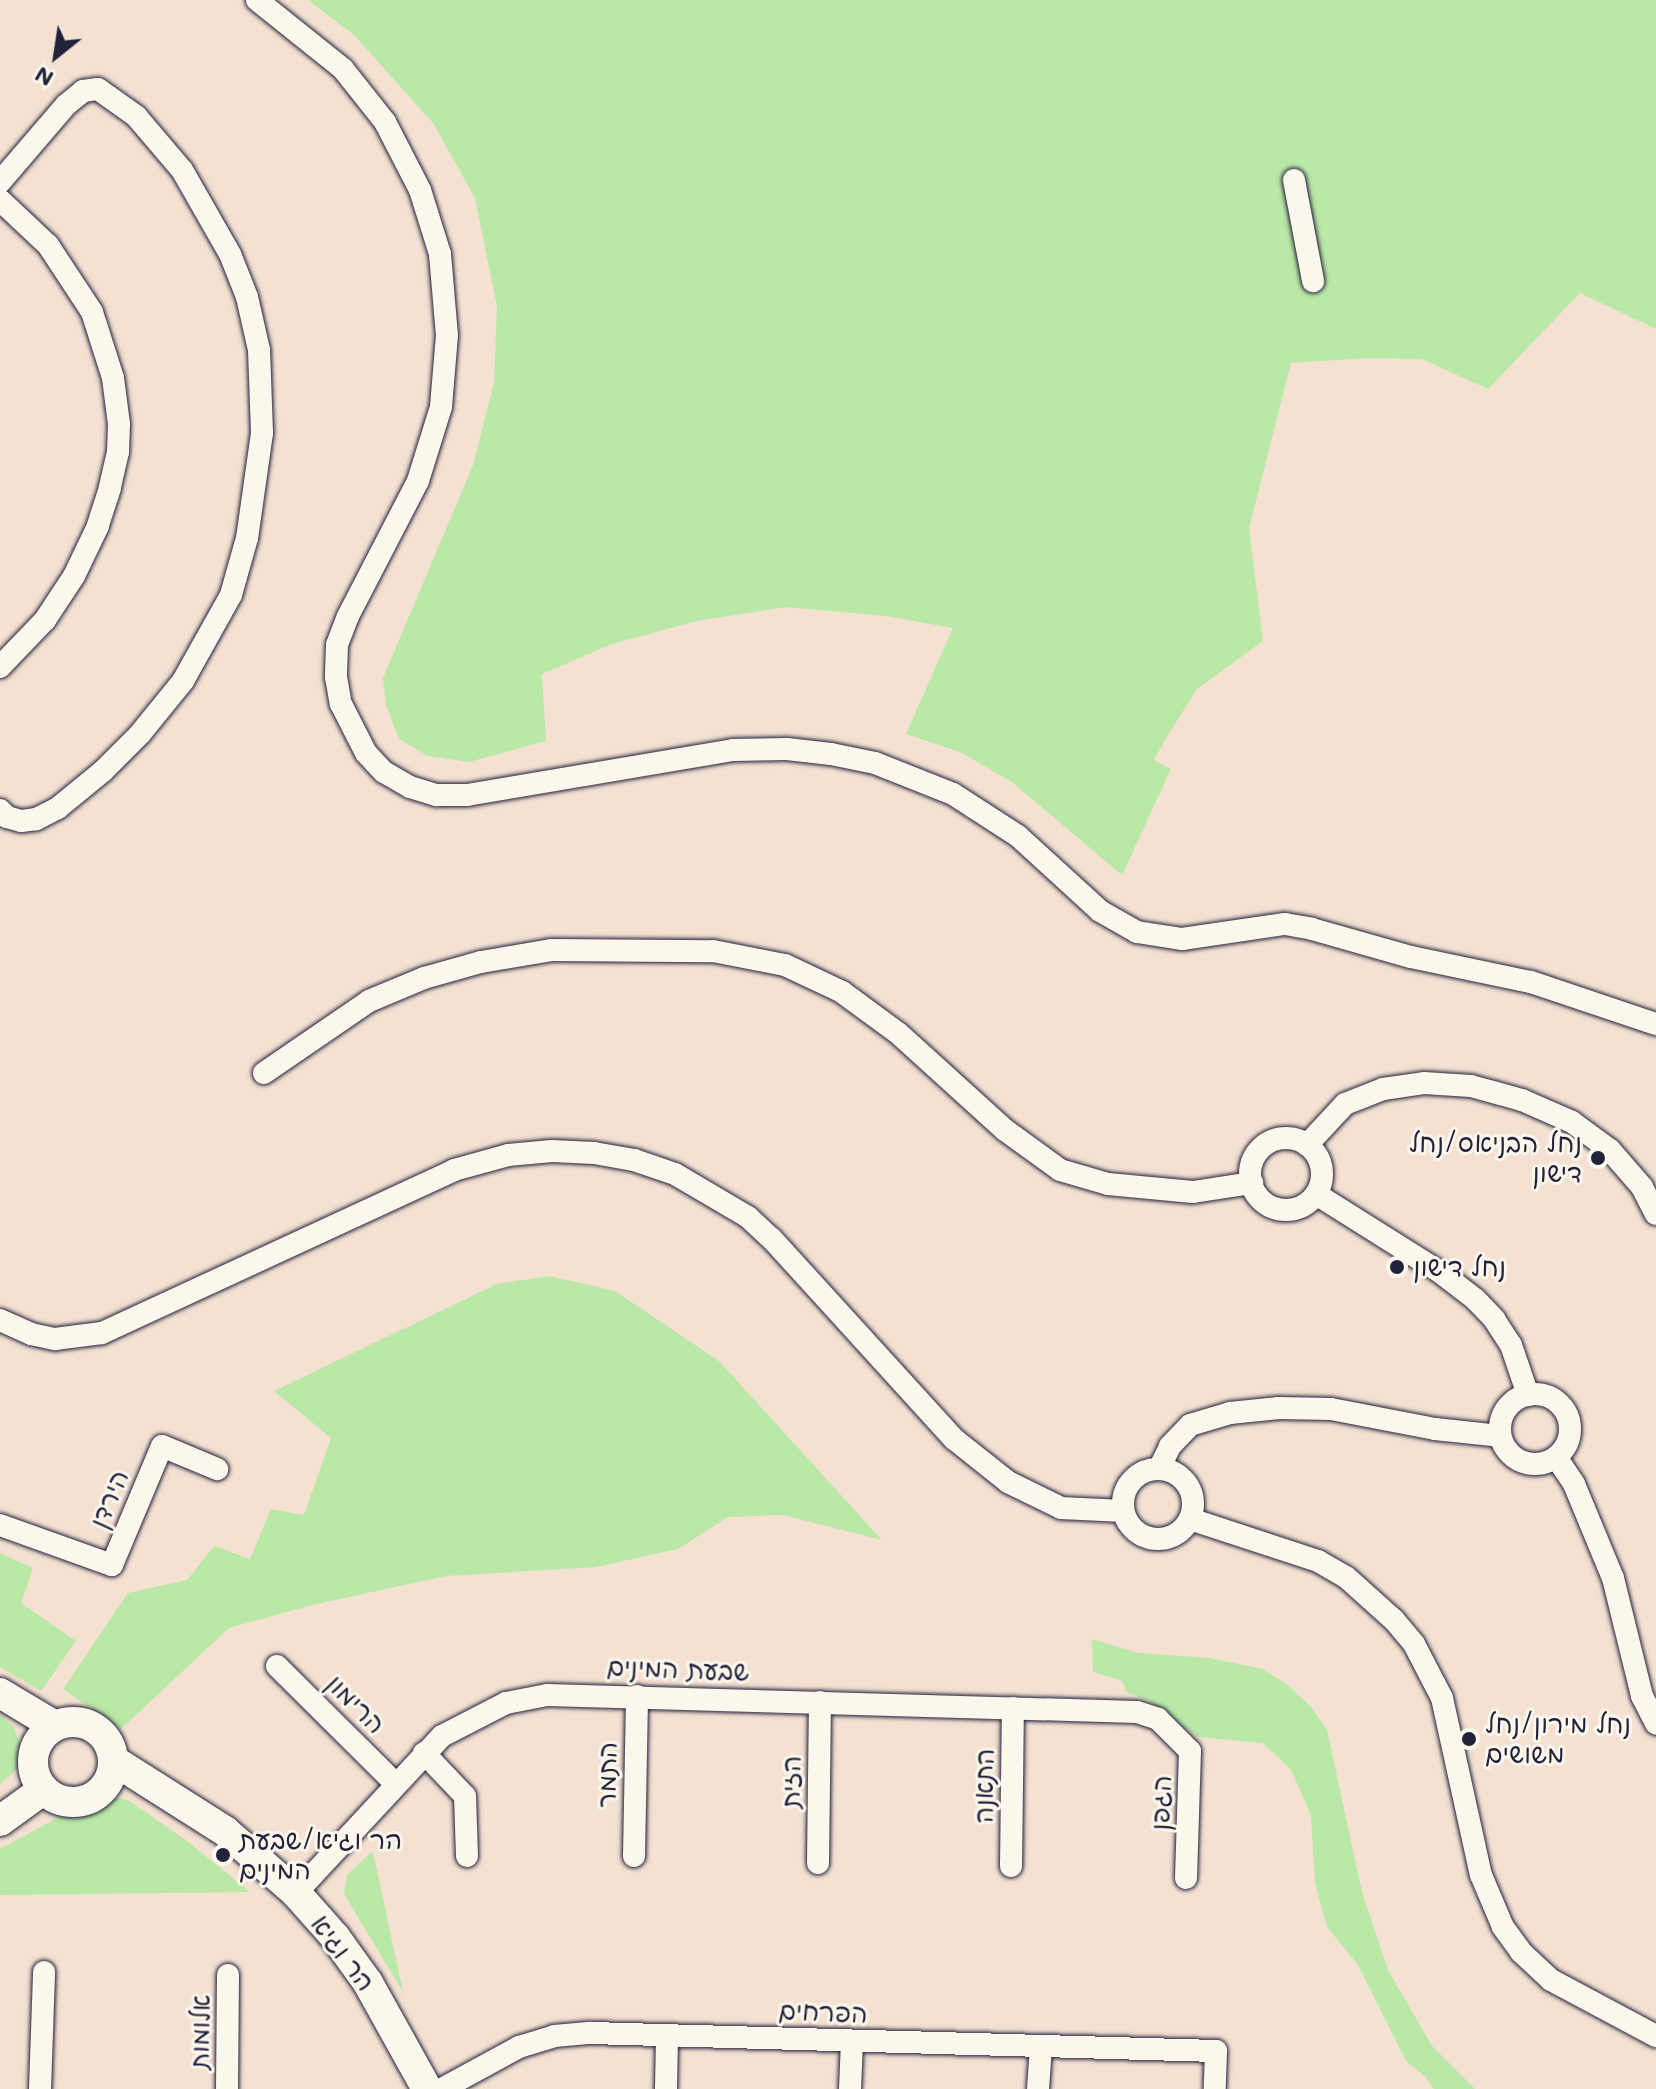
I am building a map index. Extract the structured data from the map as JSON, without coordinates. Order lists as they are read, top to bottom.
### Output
{
  "streets": {
    "street": [
      "הירדן",
      "שבעת המינים",
      "הרימון",
      "התמר",
      "הזית",
      "התאנה",
      "הגפן",
      "הר וגיא",
      "הפרחים",
      "אלומות"
    ]
  },
  "crossings": [
    ["שבעת המינים", "הרימון"],
    ["שבעת המינים", "התמר"],
    ["שבעת המינים", "הזית"],
    ["שבעת המינים", "התאנה"],
    ["שבעת המינים", "הגפן"],
    ["שבעת המינים", "הר וגיא"]
  ],
  "places": [
    "נחל הבניאס/נחל דישון",
    "נחל דישון",
    "נחל מירון/נחל משושים",
    "הר וגיא/שבעת המינים"
  ],
  "north": "bottom left"
}
